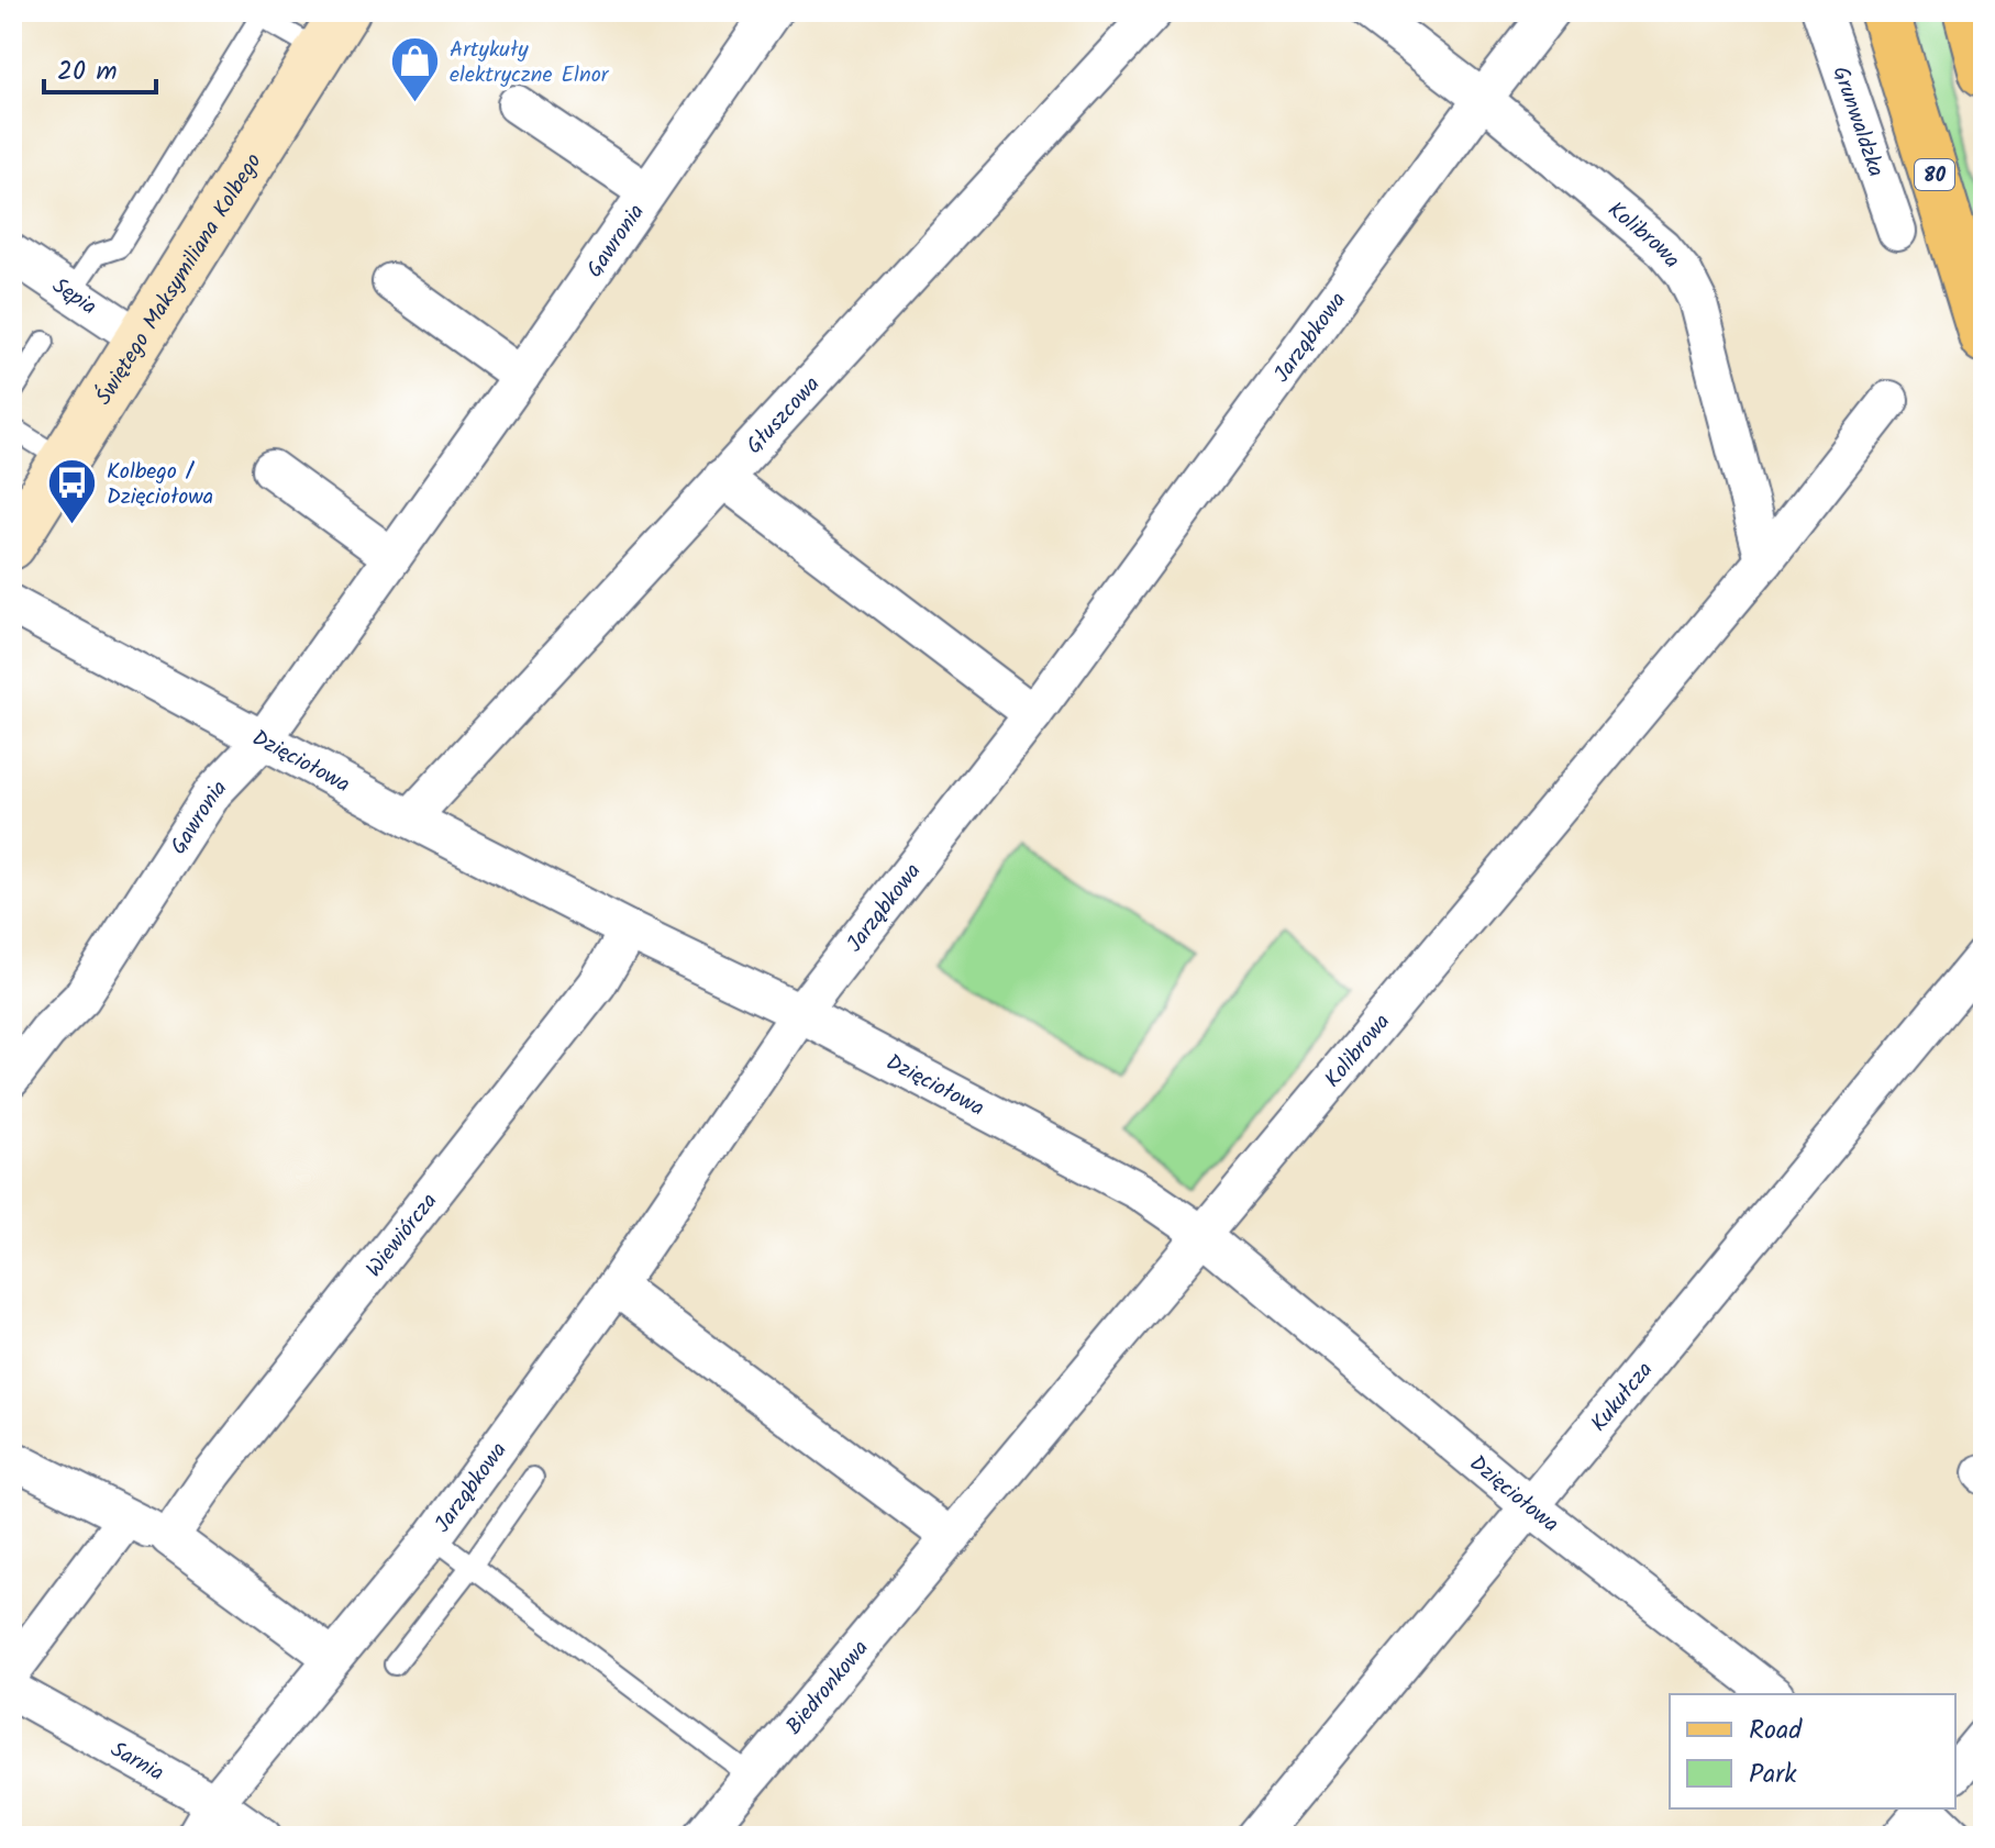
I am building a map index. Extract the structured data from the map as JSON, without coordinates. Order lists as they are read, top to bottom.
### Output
{
  "streets": {
    "main road": ["80", "Świętego Maksymiliana Kolbego"],
    "street": [
      "Grunwaldzka",
      "Kolibrowa",
      "Gawronia",
      "Sępia",
      "Jarząbkowa",
      "Głuszcowa",
      "Dzięciołowa",
      "Wiewiórcza",
      "Kukułcza",
      "Biedronkowa",
      "Sarnia"
    ]
  },
  "crossings": [
    ["Kolibrowa", "Jarząbkowa"],
    ["Kolibrowa", "Dzięciołowa"],
    ["Kolibrowa", "Biedronkowa"],
    ["Gawronia", "Dzięciołowa"],
    ["Świętego Maksymiliana Kolbego", "Sępia"],
    ["Jarząbkowa", "Dzięciołowa"],
    ["Jarząbkowa", "Sarnia"],
    ["Głuszcowa", "Dzięciołowa"],
    ["Dzięciołowa", "Wiewiórcza"],
    ["Dzięciołowa", "Kukułcza"]
  ],
  "places": {
    "shop": ["Artykuły elektryczne Elnor"],
    "bus stop": ["Kolbego / Dzięciołowa"]
  },
  "legend": ["Road", "Park"],
  "scale_bar": "20 m"
}
